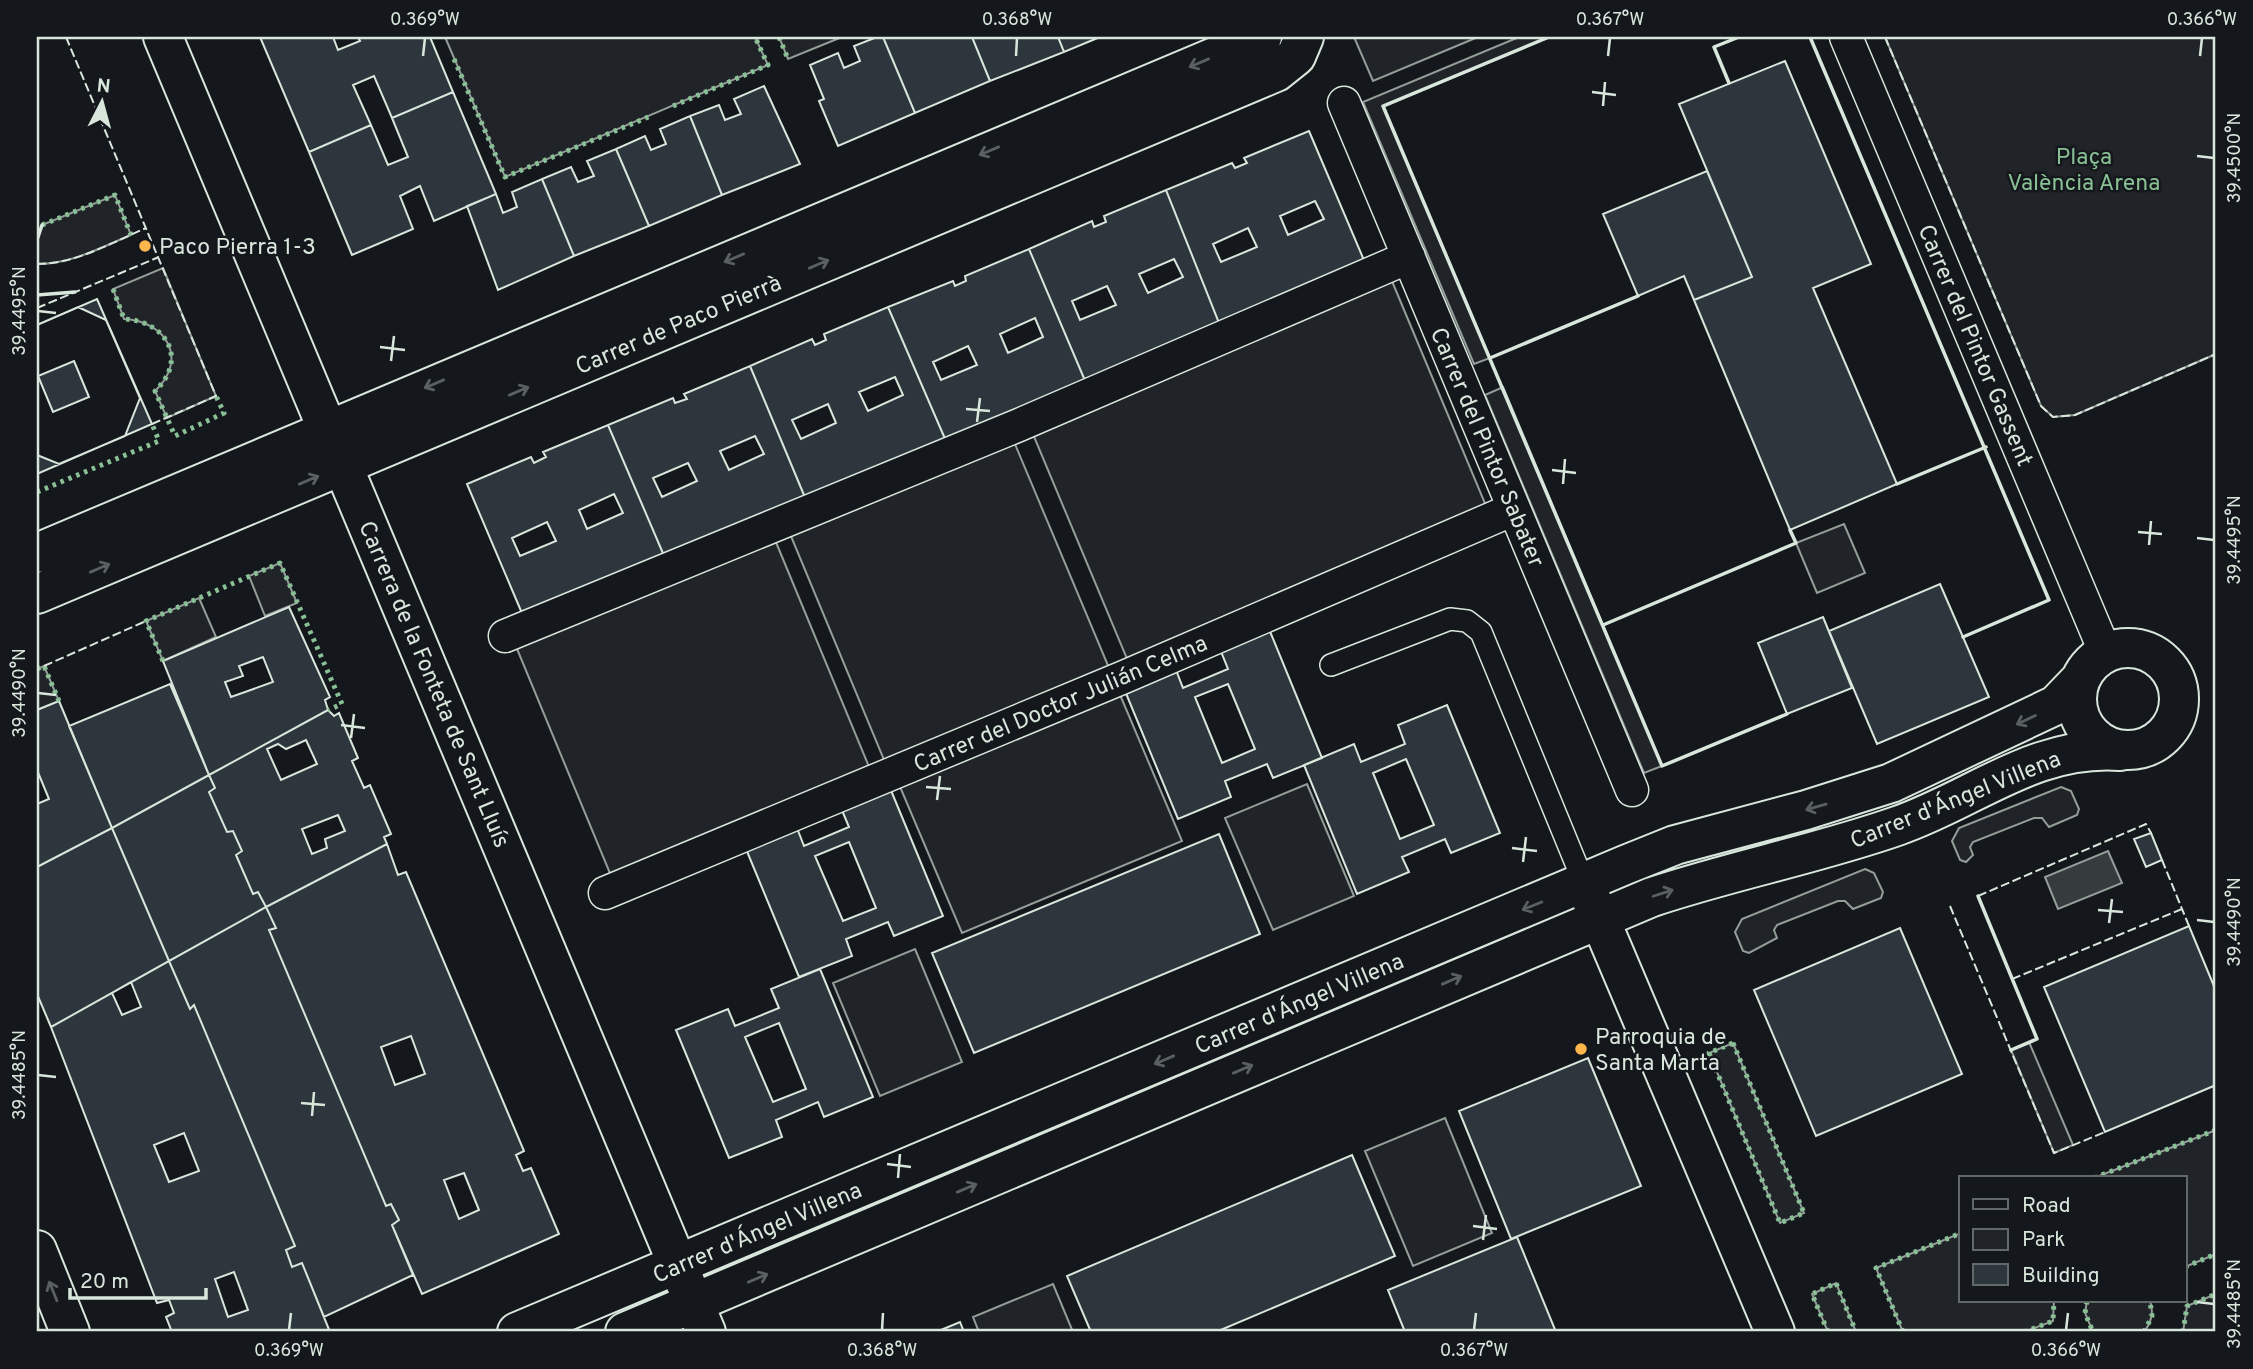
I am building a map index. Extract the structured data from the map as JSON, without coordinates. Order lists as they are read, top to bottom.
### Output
{
  "streets": {
    "street": [
      "Carrer de Paco Pierrà",
      "Carrer del Pintor Gassent",
      "Carrer del Pintor Sabater",
      "Carrera de la Fonteta de Sant Lluís",
      "Carrer del Doctor Julián Celma",
      "Carrer d'Ángel Villena"
    ]
  },
  "crossings": [
    ["Carrer de Paco Pierrà", "Carrera de la Fonteta de Sant Lluís"],
    ["Carrer del Pintor Gassent", "Carrer d'Ángel Villena"],
    ["Carrer del Pintor Sabater", "Carrer del Doctor Julián Celma"],
    ["Carrera de la Fonteta de Sant Lluís", "Carrer d'Ángel Villena"]
  ],
  "parks": ["Plaça València Arena"],
  "places": ["Paco Pierra 1-3", "Parroquia de Santa Marta"],
  "legend": ["Road", "Park", "Building"],
  "scale_bar": "20 m",
  "north": "top",
  "coordinates": [
    "0.369°W",
    "0.368°W",
    "0.367°W",
    "0.366°W",
    "39.4500°N",
    "39.4495°N",
    "39.4490°N",
    "39.4485°N"
  ]
}
